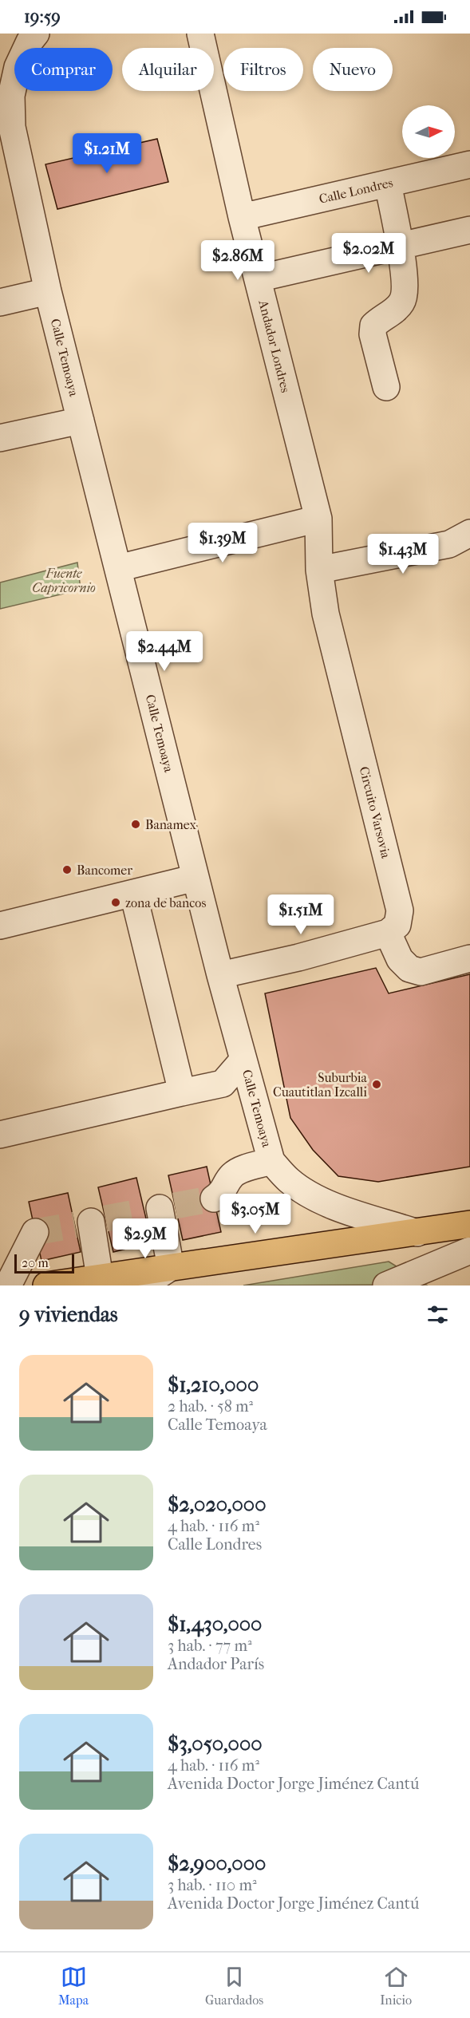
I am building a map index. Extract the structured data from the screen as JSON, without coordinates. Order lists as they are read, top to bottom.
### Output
{
  "streets": {
    "street": [
      "Calle Londres",
      "Andador Londres",
      "Calle Temoaya",
      "Circuito Varsovia"
    ]
  },
  "crossings": [
    ["Calle Londres", "Andador Londres"],
    ["Andador Londres", "Circuito Varsovia"]
  ],
  "parks": ["Fuente Capricornio"],
  "places": [
    "Banamex",
    "Bancomer",
    "zona de bancos",
    "Suburbia Cuautitlan Izcalli"
  ],
  "scale_bar": "20 m",
  "north": "right",
  "page": {
    "status": "19:59",
    "chip": [
      "Comprar",
      "Alquilar",
      "Filtros",
      "Nuevo"
    ],
    "price": [
      "$1.21M",
      "$2.02M",
      "$2.86M",
      "$1.39M",
      "$1.43M",
      "$2.44M",
      "$1.51M",
      "$3.05M",
      "$2.9M"
    ],
    "scale": "20 m",
    "heading": "9 viviendas",
    "list": [
      {
        "name": "$1,210,000",
        "note": "2 hab. · 58 m² · Calle Temoaya"
      },
      {
        "name": "$2,020,000",
        "note": "4 hab. · 116 m² · Calle Londres"
      },
      {
        "name": "$1,430,000",
        "note": "3 hab. · 77 m² · Andador París"
      },
      {
        "name": "$3,050,000",
        "note": "4 hab. · 116 m² · Avenida Doctor Jorge Jiménez Cantú"
      },
      {
        "name": "$2,900,000",
        "note": "3 hab. · 110 m² · Avenida Doctor Jorge Jiménez Cantú"
      }
    ],
    "tabs": ["Mapa", "Guardados", "Inicio"]
  }
}
